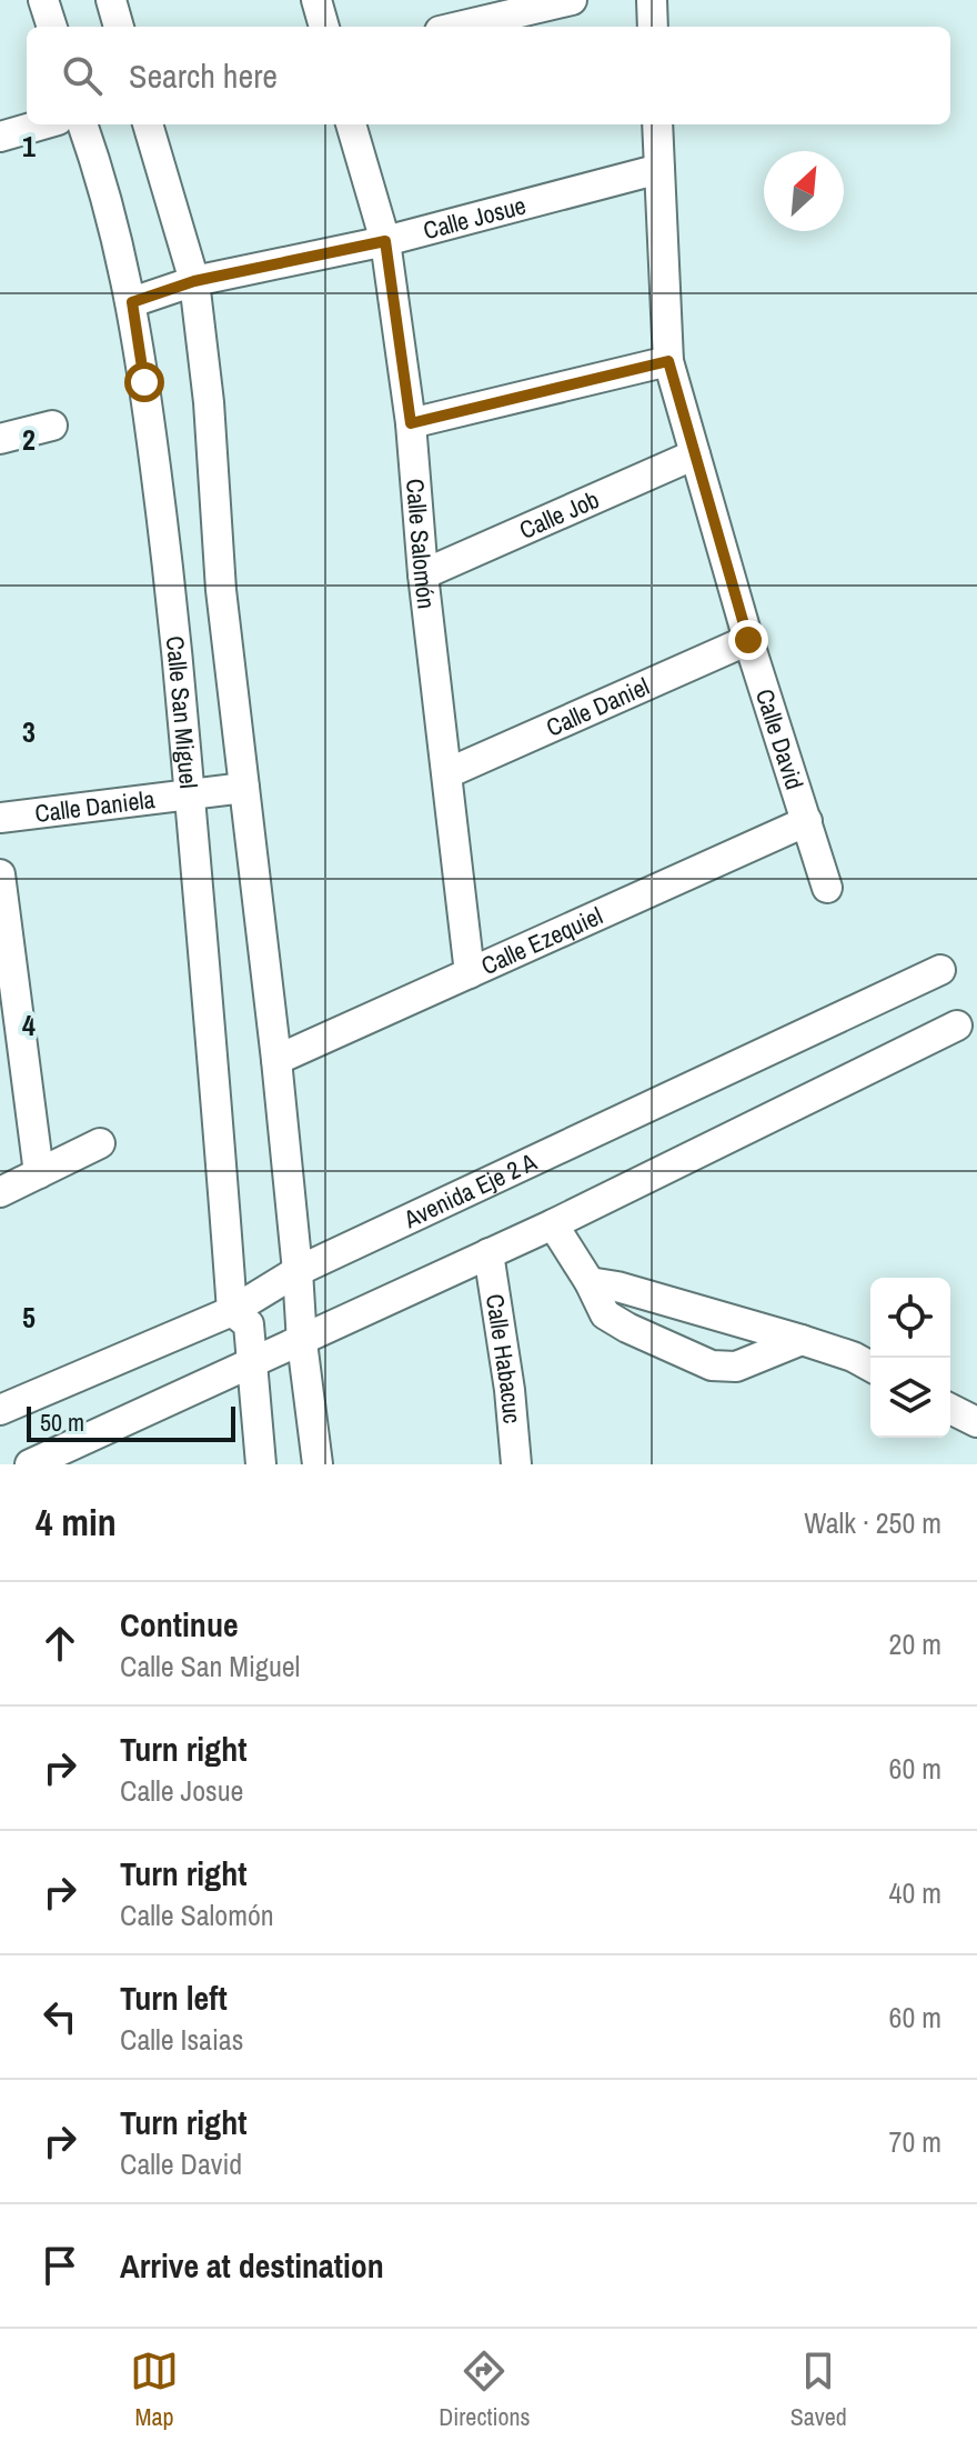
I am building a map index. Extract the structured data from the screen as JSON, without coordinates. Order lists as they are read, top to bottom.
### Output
{
  "streets": {
    "street": [
      "Calle Josue",
      "Calle Job",
      "Calle Salomón",
      "Calle Daniel",
      "Calle San Miguel",
      "Calle David",
      "Calle Daniela",
      "Calle Ezequiel",
      "Avenida Eje 2 A",
      "Calle Habacuc"
    ]
  },
  "crossings": [
    ["Calle Josue", "Calle Salomón"],
    ["Calle Josue", "Calle San Miguel"],
    ["Calle Josue", "Calle David"],
    ["Calle Job", "Calle Salomón"],
    ["Calle Job", "Calle David"],
    ["Calle Salomón", "Calle Daniel"],
    ["Calle Salomón", "Calle Ezequiel"],
    ["Calle Daniel", "Calle David"],
    ["Calle San Miguel", "Calle Daniela"],
    ["Calle San Miguel", "Calle Ezequiel"],
    ["Calle San Miguel", "Avenida Eje 2 A"],
    ["Calle David", "Calle Ezequiel"]
  ],
  "scale_bar": "50 m",
  "north": "top right",
  "page": {
    "search": "Search here",
    "scale": "50 m",
    "heading": ["4 min", "Walk · 250 m"],
    "list": [
      ["Continue", "Calle San Miguel", "20 m"],
      ["Turn right", "Calle Josue", "60 m"],
      ["Turn right", "Calle Salomón", "40 m"],
      ["Turn left", "Calle Isaias", "60 m"],
      ["Turn right", "Calle David", "70 m"],
      "Arrive at destination"
    ],
    "nav": ["Map", "Directions", "Saved"]
  },
  "grid": {
    "rows": [
      "1",
      "2",
      "3",
      "4",
      "5"
    ]
  }
}
